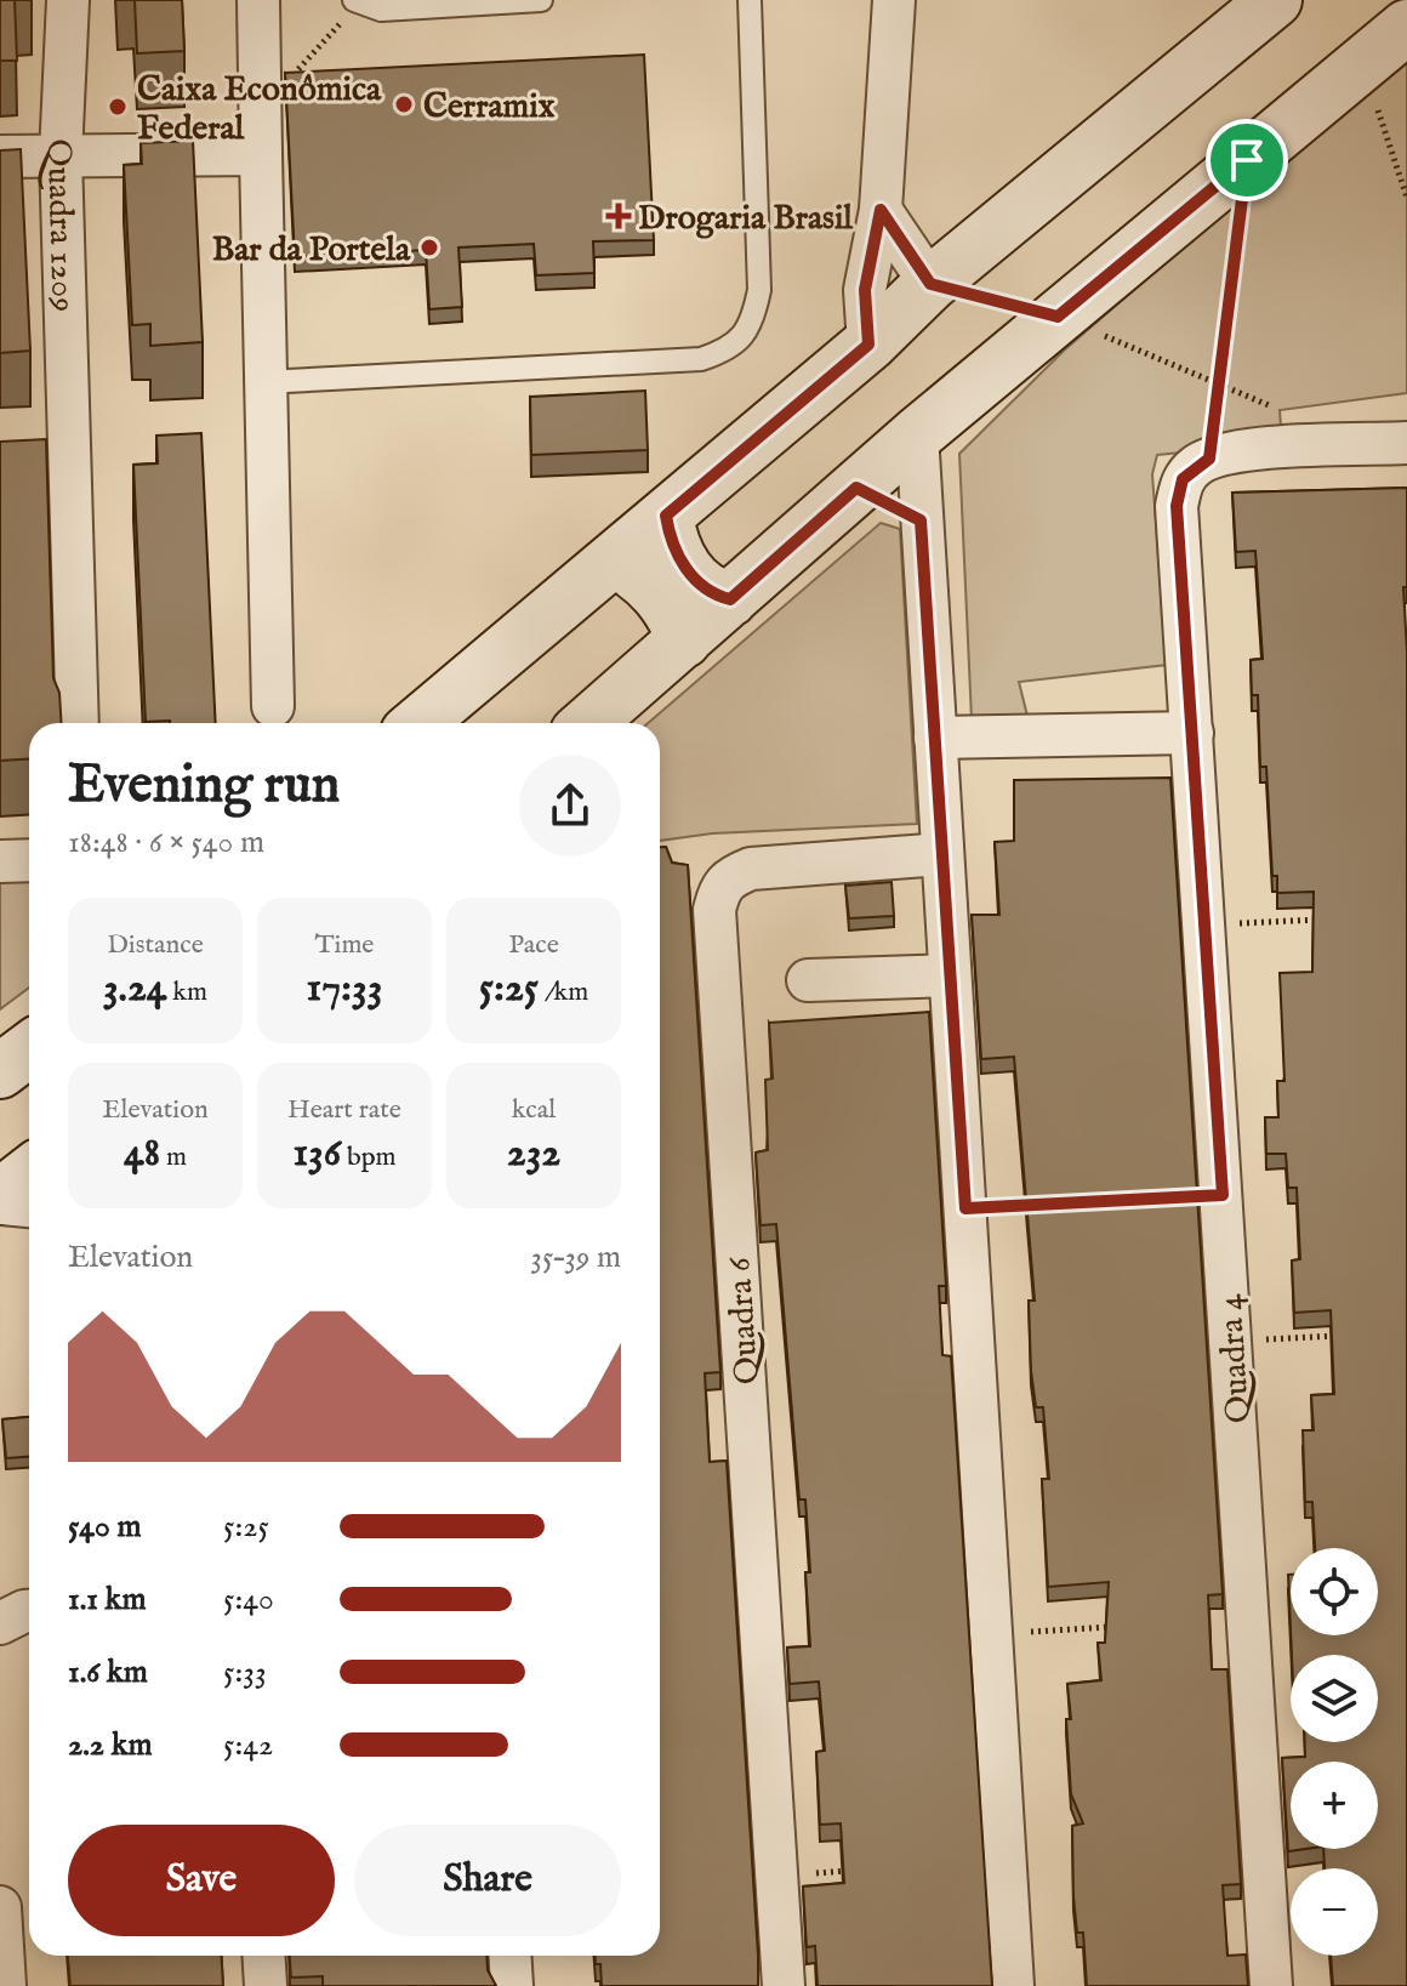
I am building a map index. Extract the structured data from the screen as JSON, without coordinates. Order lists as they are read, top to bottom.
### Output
{
  "streets": {
    "street": ["Quadra 1209", "Quadra 6", "Quadra 4"]
  },
  "places": {
    "other": ["Cerramix", "Caixa Econômica Federal", "Bar da Portela"],
    "health": ["Drogaria Brasil"]
  },
  "page": {
    "heading": ["Evening run", "18:48 · 6 × 540 m"],
    "stats": [
      ["Distance", "3.24 km"],
      ["Time", "17:33"],
      ["Pace", "5:25 /km"],
      ["Elevation", "48 m"],
      ["Heart rate", "136 bpm"],
      ["kcal", "232"]
    ],
    "chart": ["Elevation", "35–39 m"],
    "list": [
      {
        "name": "540 m",
        "note": "5:25"
      },
      {
        "name": "1.1 km",
        "note": "5:40"
      },
      {
        "name": "1.6 km",
        "note": "5:33"
      },
      {
        "name": "2.2 km",
        "note": "5:42"
      }
    ],
    "map_buttons": ["+", "−"],
    "buttons": ["Save", "Share"]
  }
}
